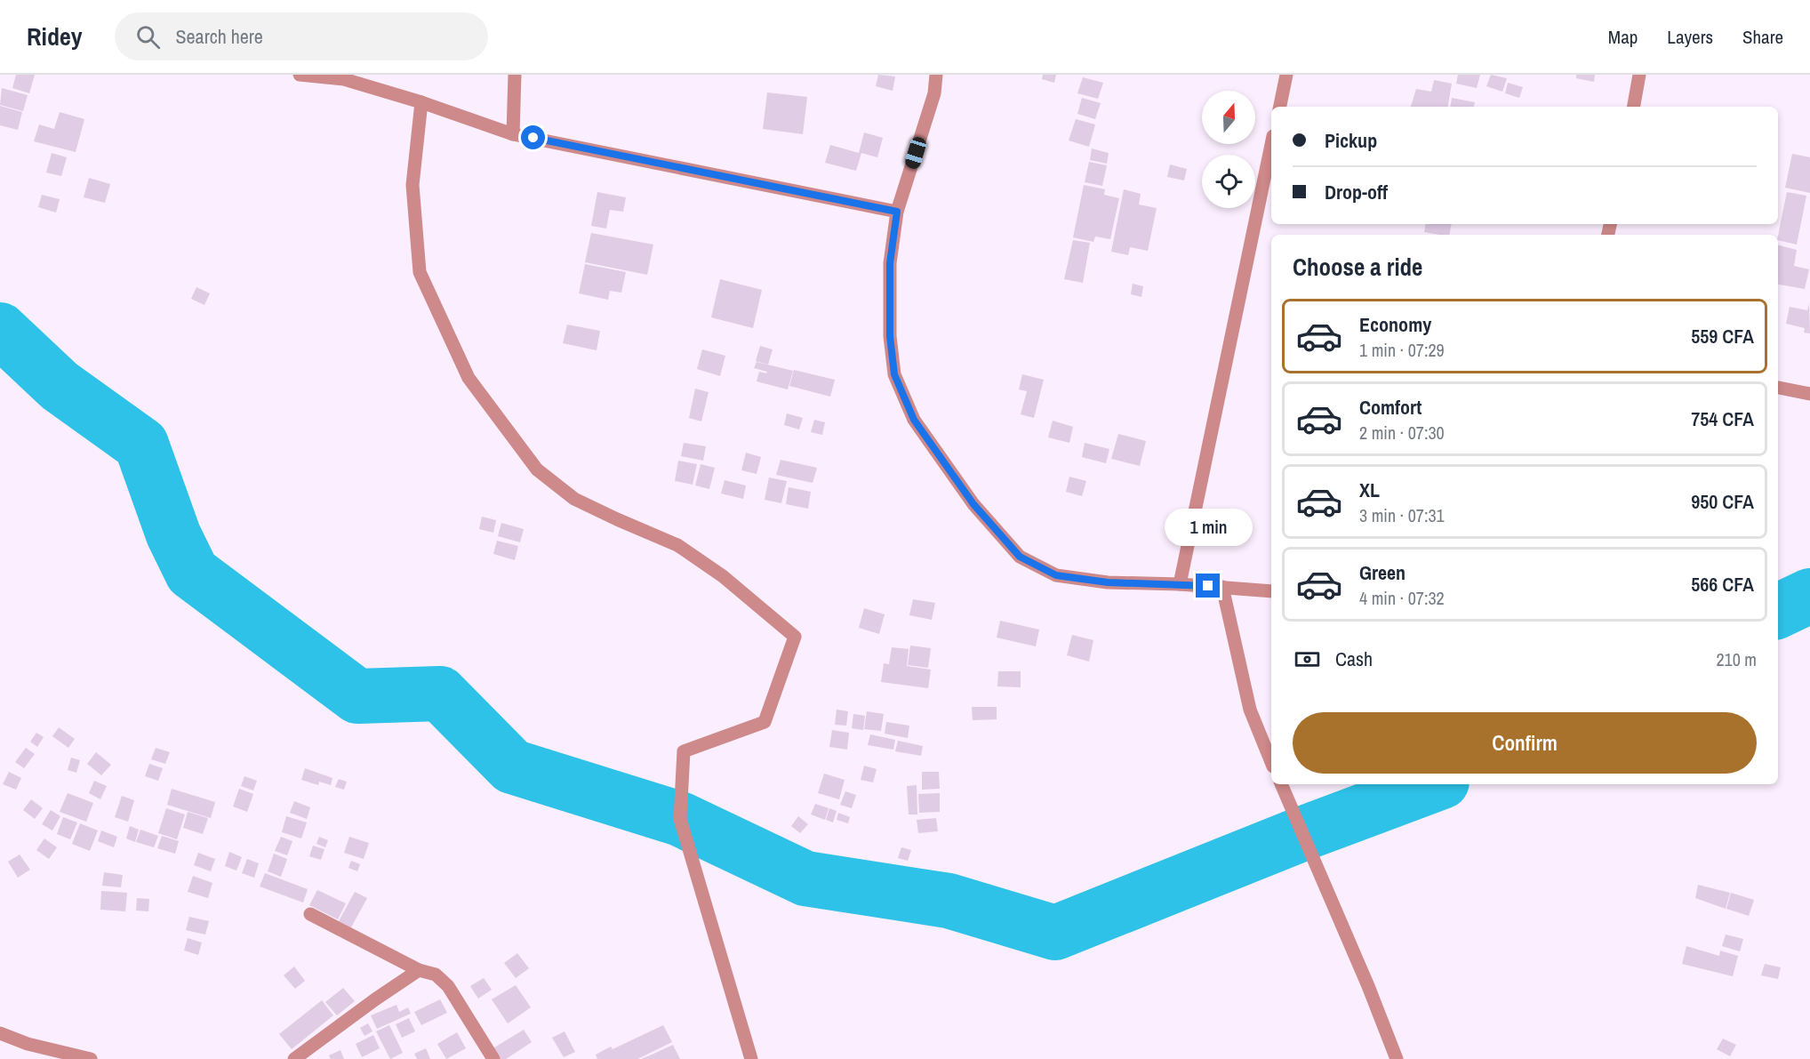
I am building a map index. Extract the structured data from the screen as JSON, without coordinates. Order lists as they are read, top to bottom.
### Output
{
  "north": "top",
  "page": {
    "header": "Ridey",
    "search": "Search here",
    "nav": ["Map", "Layers", "Share"],
    "banner": ["Pickup", "Drop-off"],
    "heading": "Choose a ride",
    "list": [
      {
        "name": "Economy",
        "note": "1 min · 07:29",
        "value": "559 CFA"
      },
      {
        "name": "Comfort",
        "note": "2 min · 07:30",
        "value": "754 CFA"
      },
      {
        "name": "XL",
        "note": "3 min · 07:31",
        "value": "950 CFA"
      },
      {
        "name": "Green",
        "note": "4 min · 07:32",
        "value": "566 CFA"
      }
    ],
    "bubble": "1 min",
    "pay": ["Cash", "210 m"],
    "buttons": "Confirm"
  }
}
